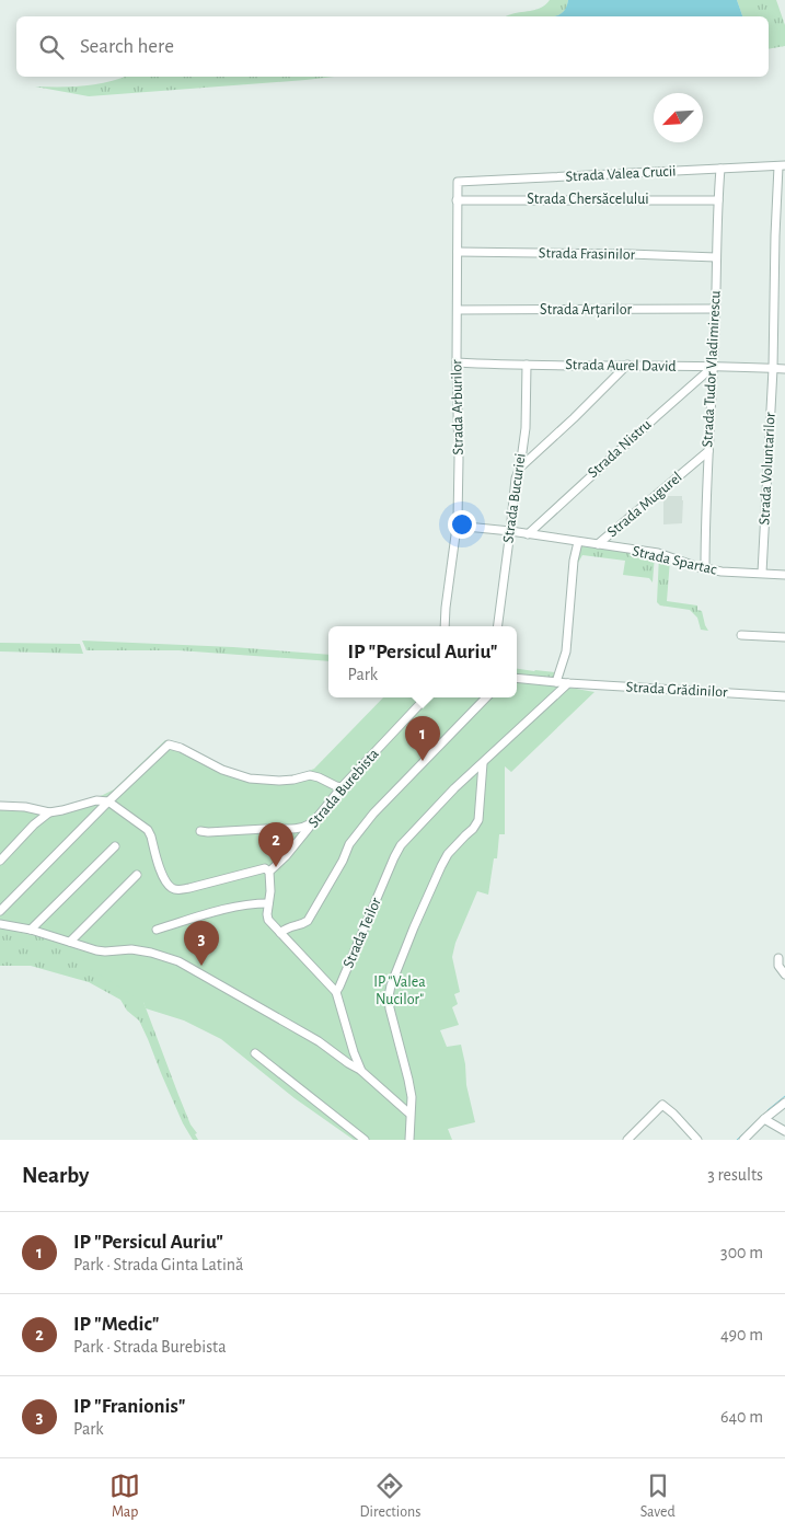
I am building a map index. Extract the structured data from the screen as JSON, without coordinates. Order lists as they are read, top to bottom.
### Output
{
  "streets": {
    "street": [
      "Strada Valea Crucii",
      "Strada Chersăcelului",
      "Strada Frasinilor",
      "Strada Arțarilor",
      "Strada Aurel David",
      "Strada Tudor Vladimirescu",
      "Strada Arburilor",
      "Strada Nistru",
      "Strada Voluntarilor",
      "Strada Bucuriei",
      "Strada Mugurel",
      "Strada Spartac",
      "Strada Grădinilor",
      "Strada Burebista",
      "Strada Teilor"
    ]
  },
  "crossings": [
    ["Strada Valea Crucii", "Strada Tudor Vladimirescu"],
    ["Strada Valea Crucii", "Strada Arburilor"],
    ["Strada Valea Crucii", "Strada Voluntarilor"],
    ["Strada Chersăcelului", "Strada Tudor Vladimirescu"],
    ["Strada Chersăcelului", "Strada Arburilor"],
    ["Strada Frasinilor", "Strada Tudor Vladimirescu"],
    ["Strada Frasinilor", "Strada Arburilor"],
    ["Strada Arțarilor", "Strada Tudor Vladimirescu"],
    ["Strada Arțarilor", "Strada Arburilor"],
    ["Strada Aurel David", "Strada Tudor Vladimirescu"],
    ["Strada Aurel David", "Strada Arburilor"],
    ["Strada Aurel David", "Strada Nistru"],
    ["Strada Aurel David", "Strada Voluntarilor"],
    ["Strada Aurel David", "Strada Bucuriei"],
    ["Strada Tudor Vladimirescu", "Strada Nistru"],
    ["Strada Tudor Vladimirescu", "Strada Mugurel"],
    ["Strada Tudor Vladimirescu", "Strada Spartac"],
    ["Strada Arburilor", "Strada Mugurel"],
    ["Strada Nistru", "Strada Mugurel"],
    ["Strada Voluntarilor", "Strada Spartac"],
    ["Strada Bucuriei", "Strada Mugurel"],
    ["Strada Mugurel", "Strada Spartac"],
    ["Strada Grădinilor", "Strada Teilor"]
  ],
  "parks": ["IP \"Valea Nucilor\""],
  "north": "bottom left",
  "page": {
    "search": "Search here",
    "popup": ["IP \"Persicul Auriu\"", "Park"],
    "pins": ["1", "2", "3"],
    "heading": ["Nearby", "3 results"],
    "list": [
      {
        "mark": "1",
        "name": "IP \"Persicul Auriu\"",
        "note": "Park · Strada Ginta Latină",
        "value": "300 m"
      },
      {
        "mark": "2",
        "name": "IP \"Medic\"",
        "note": "Park · Strada Burebista",
        "value": "490 m"
      },
      {
        "mark": "3",
        "name": "IP \"Franionis\"",
        "note": "Park",
        "value": "640 m"
      }
    ],
    "nav": ["Map", "Directions", "Saved"]
  }
}
